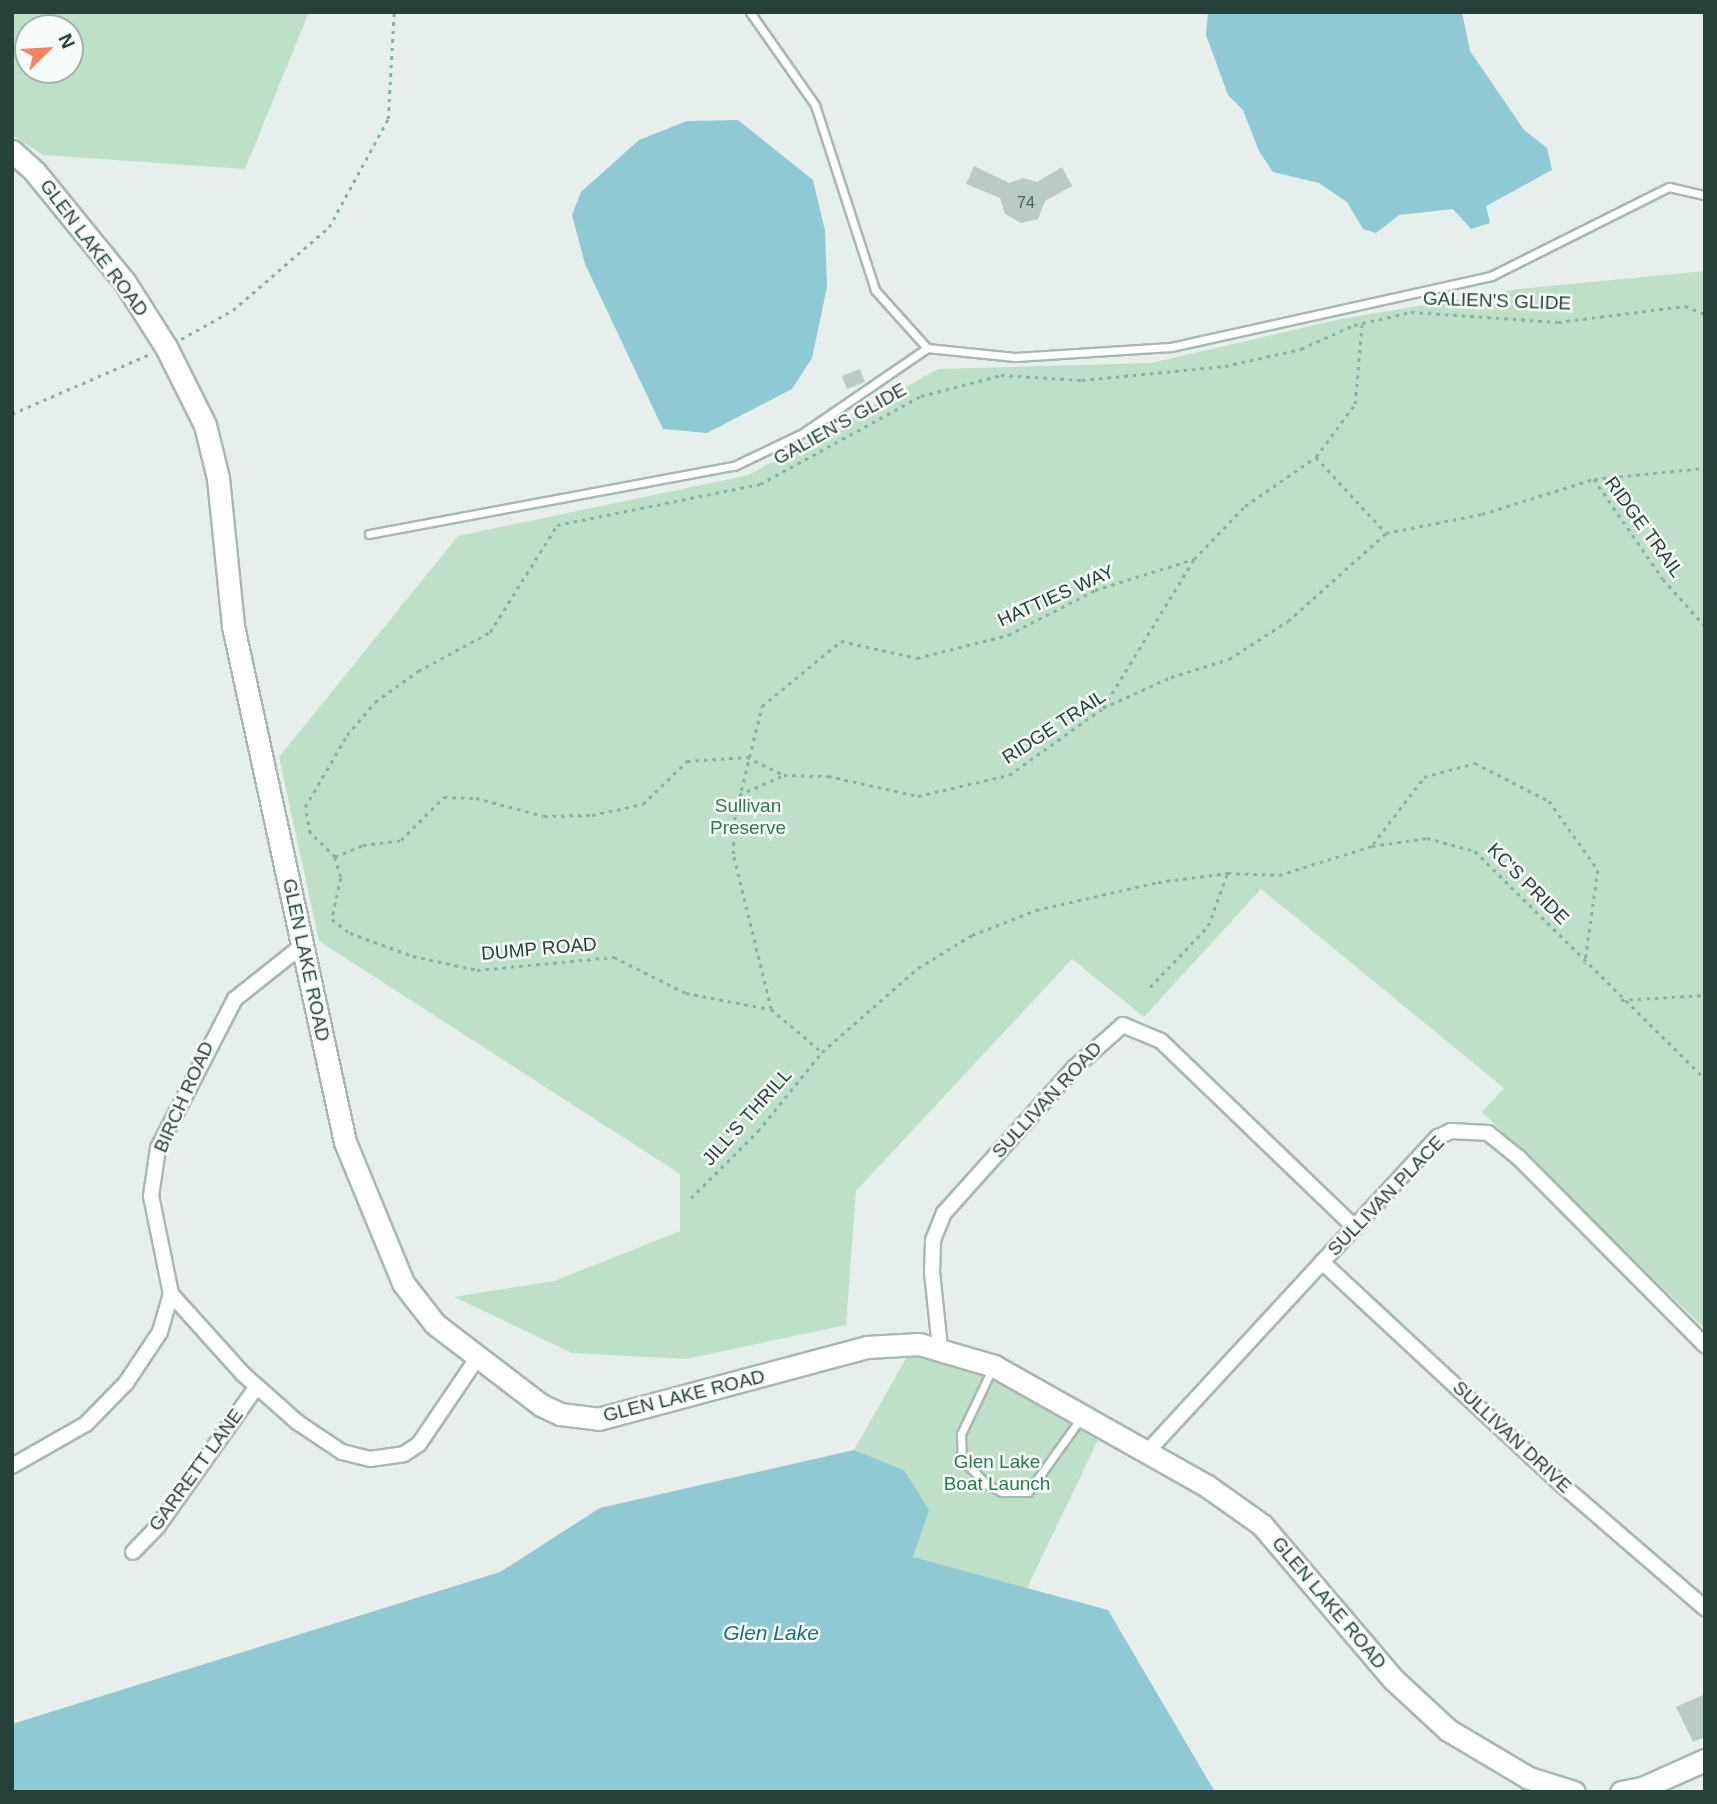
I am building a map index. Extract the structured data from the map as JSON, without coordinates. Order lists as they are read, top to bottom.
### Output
{
  "streets": {
    "street": [
      "GLEN LAKE ROAD",
      "BIRCH ROAD",
      "SULLIVAN ROAD",
      "SULLIVAN PLACE",
      "SULLIVAN DRIVE",
      "GARRETT LANE"
    ],
    "path": [
      "GALIEN'S GLIDE",
      "RIDGE TRAIL",
      "HATTIES WAY",
      "KC'S PRIDE",
      "DUMP ROAD",
      "JILL'S THRILL"
    ]
  },
  "crossings": [
    ["GLEN LAKE ROAD", "BIRCH ROAD"],
    ["GLEN LAKE ROAD", "SULLIVAN ROAD"],
    ["GLEN LAKE ROAD", "SULLIVAN PLACE"],
    ["GALIEN'S GLIDE", "RIDGE TRAIL"],
    ["GALIEN'S GLIDE", "DUMP ROAD"],
    ["RIDGE TRAIL", "HATTIES WAY"],
    ["RIDGE TRAIL", "DUMP ROAD"],
    ["HATTIES WAY", "DUMP ROAD"],
    ["KC'S PRIDE", "JILL'S THRILL"],
    ["SULLIVAN ROAD", "SULLIVAN PLACE"],
    ["SULLIVAN PLACE", "SULLIVAN DRIVE"]
  ],
  "water": ["Glen Lake"],
  "parks": ["Sullivan Preserve", "Glen Lake Boat Launch"],
  "house_numbers": ["74"],
  "north": "top right"
}
